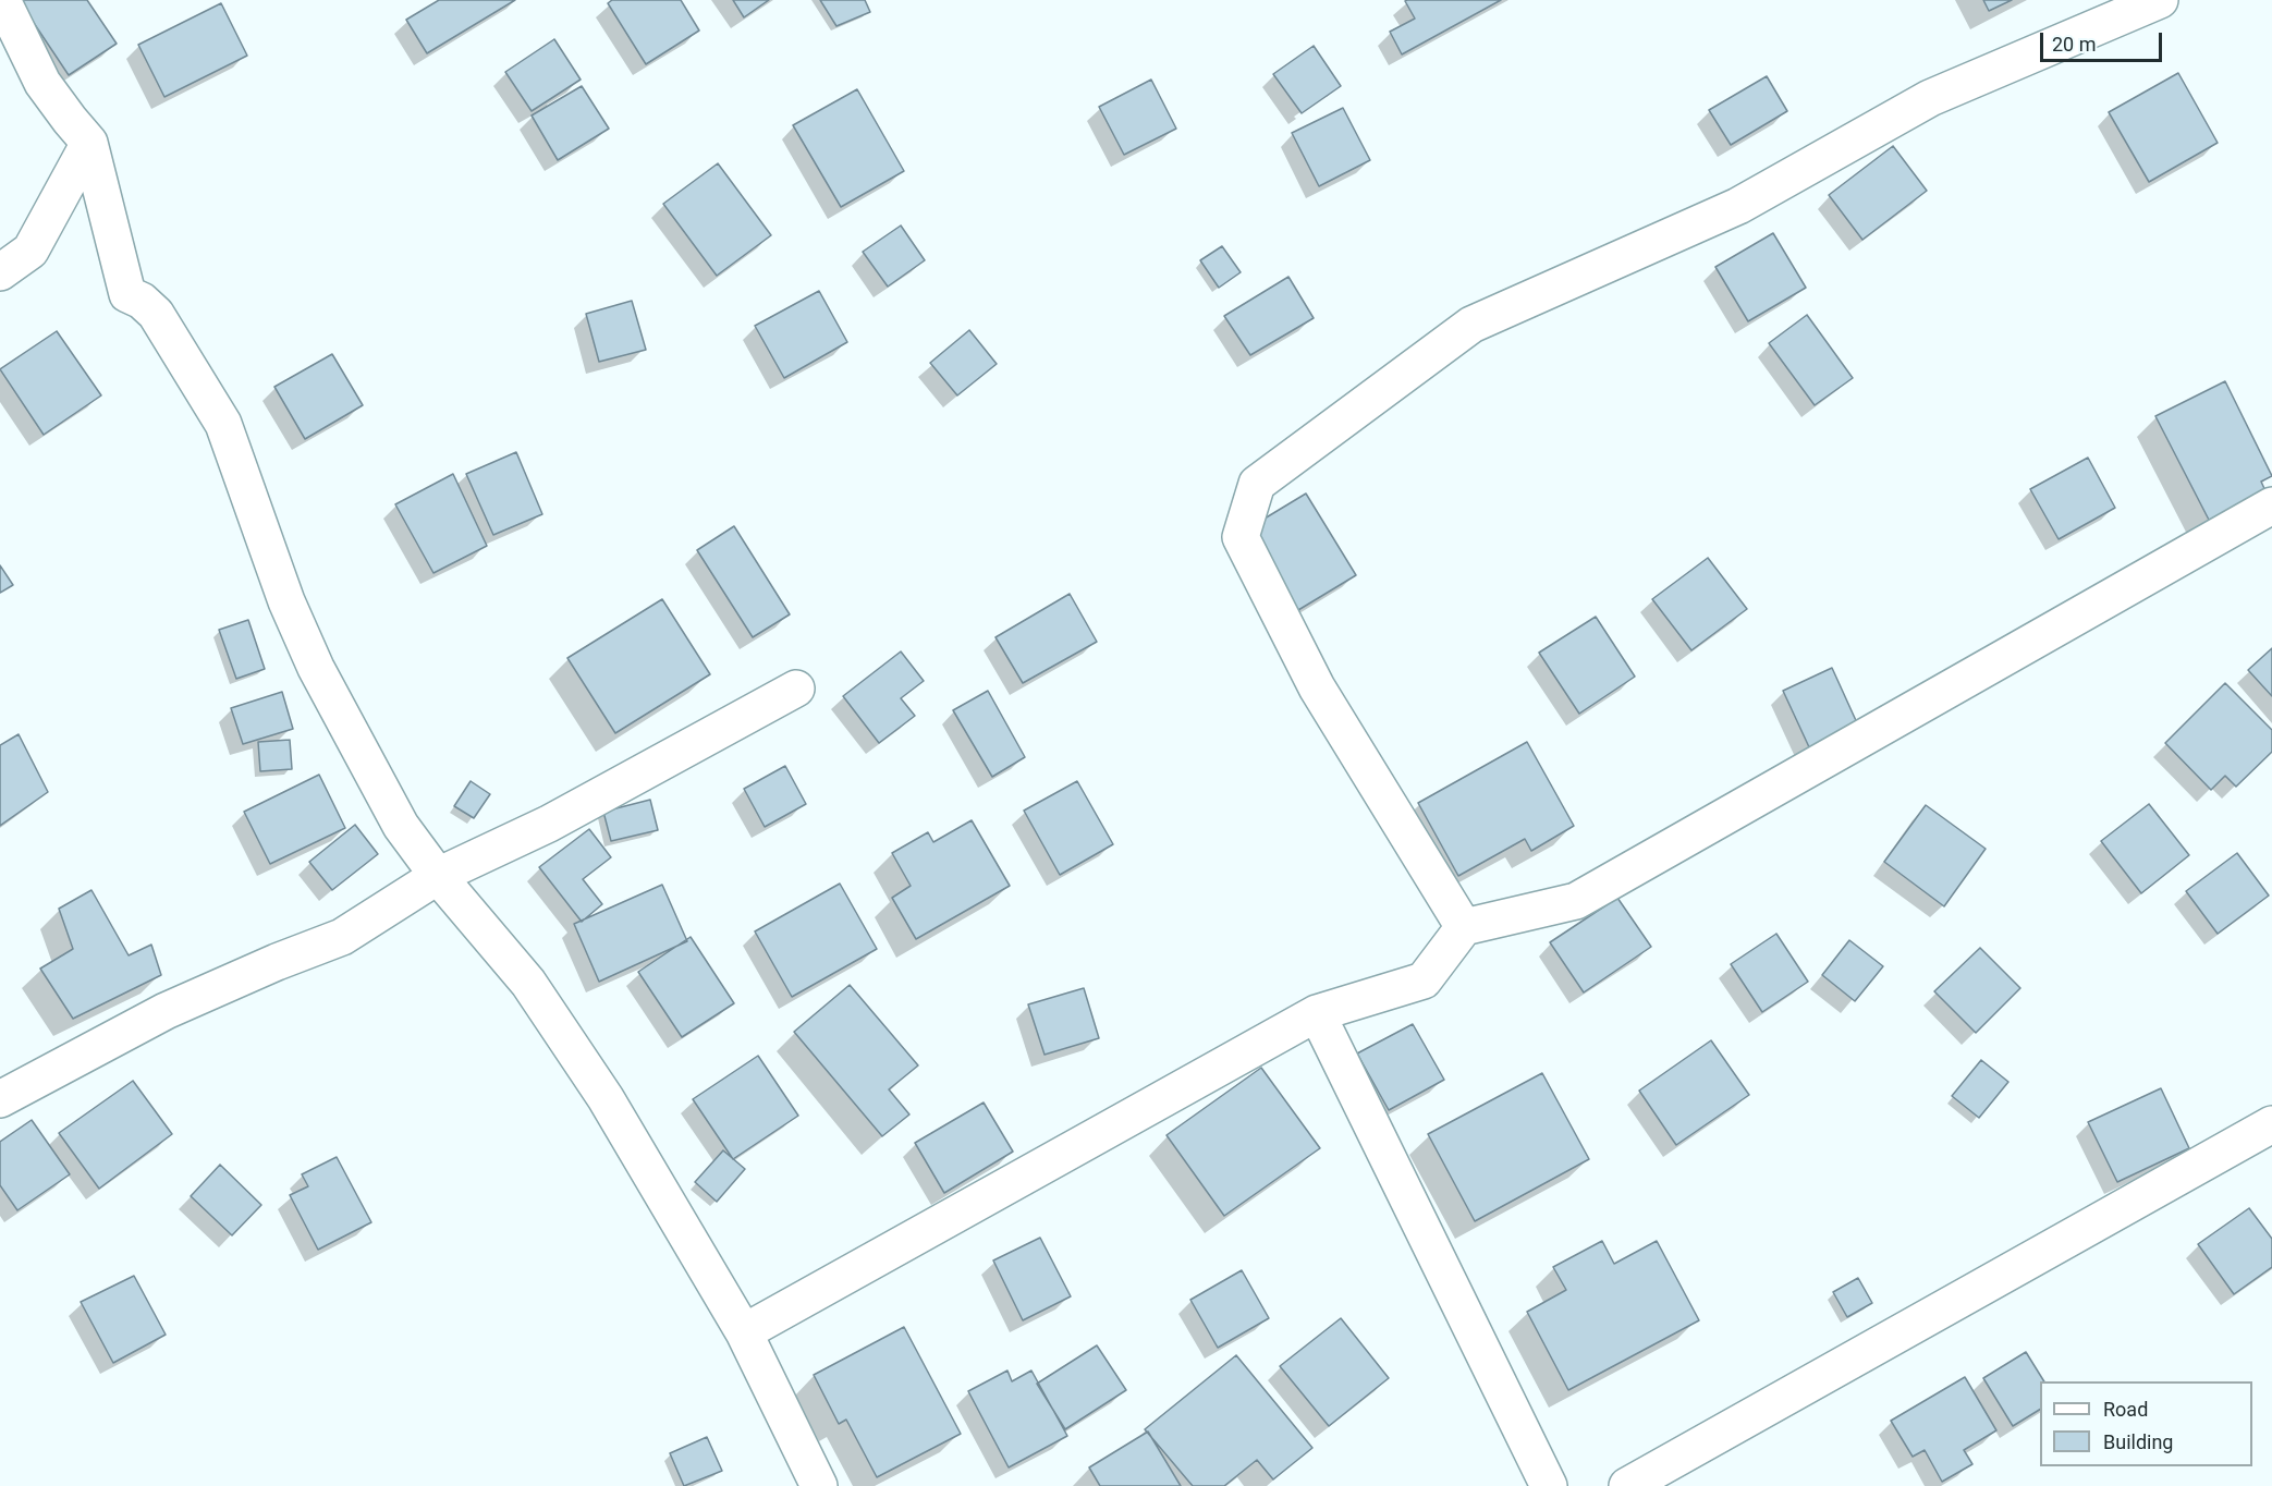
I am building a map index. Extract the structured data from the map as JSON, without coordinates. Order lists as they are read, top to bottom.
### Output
{
  "legend": ["Road", "Building"],
  "scale_bar": "20 m"
}
